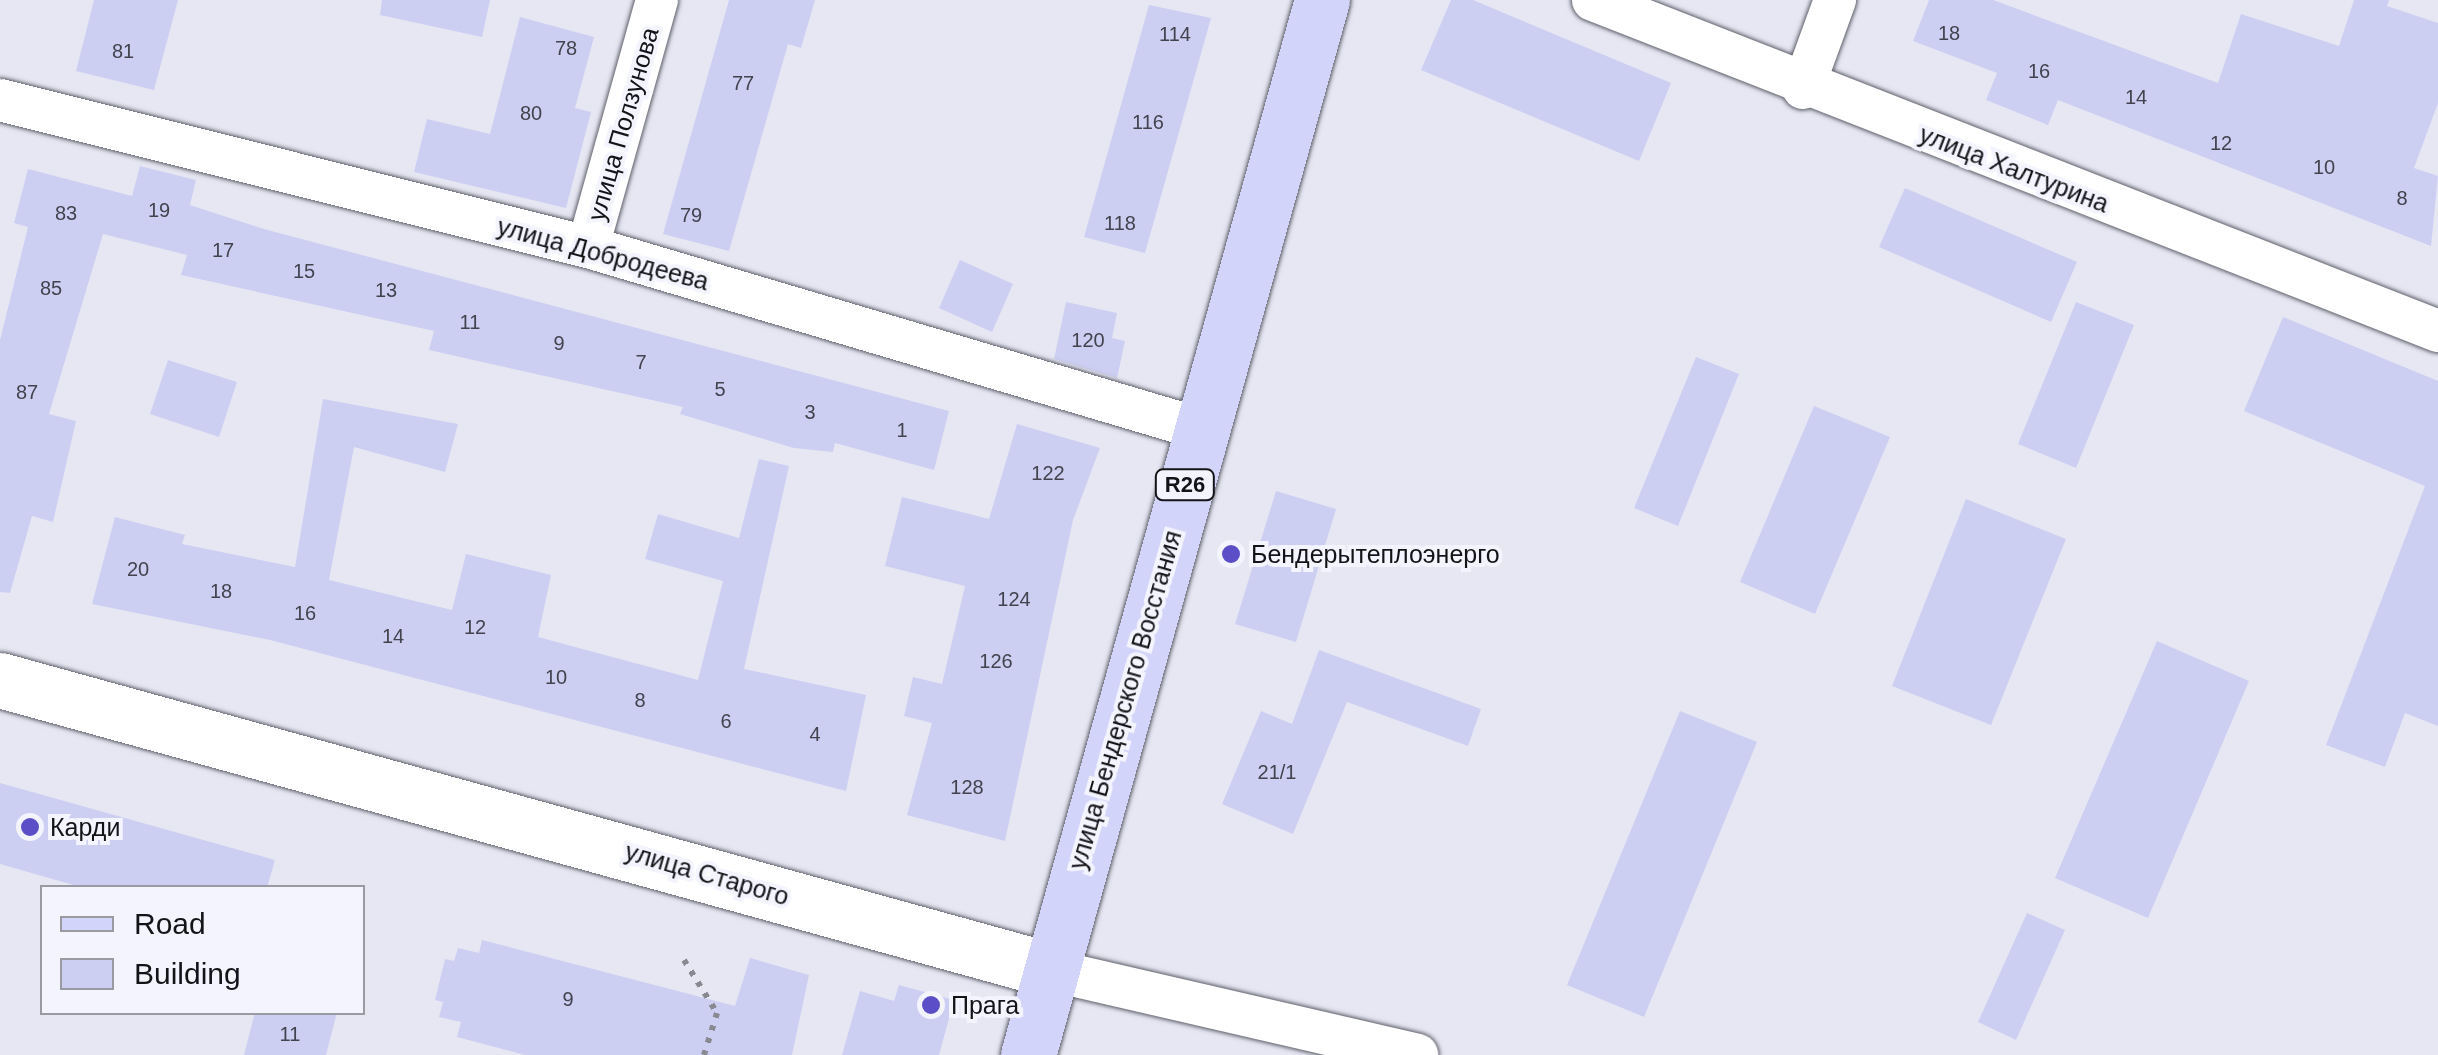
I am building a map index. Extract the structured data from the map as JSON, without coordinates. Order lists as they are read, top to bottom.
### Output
{
  "streets": {
    "main road": ["R26", "улица Бендерского Восстания"],
    "street": [
      "улица Ползунова",
      "улица Халтурина",
      "улица Добродеева",
      "улица Старого"
    ]
  },
  "crossings": [
    ["улица Ползунова", "улица Добродеева"],
    ["улица Добродеева", "улица Бендерского Восстания"],
    ["улица Бендерского Восстания", "улица Старого"]
  ],
  "places": ["Бендерытеплоэнерго", "Карди", "Прага"],
  "house_numbers": [
    "18",
    "114",
    "78",
    "81",
    "16",
    "77",
    "14",
    "80",
    "116",
    "12",
    "10",
    "8",
    "19",
    "83",
    "79",
    "118",
    "17",
    "15",
    "85",
    "13",
    "11",
    "120",
    "9",
    "7",
    "5",
    "87",
    "3",
    "1",
    "122",
    "20",
    "18",
    "124",
    "16",
    "12",
    "14",
    "126",
    "10",
    "8",
    "6",
    "4",
    "21/1",
    "128",
    "9",
    "11"
  ],
  "legend": ["Road", "Building"]
}
